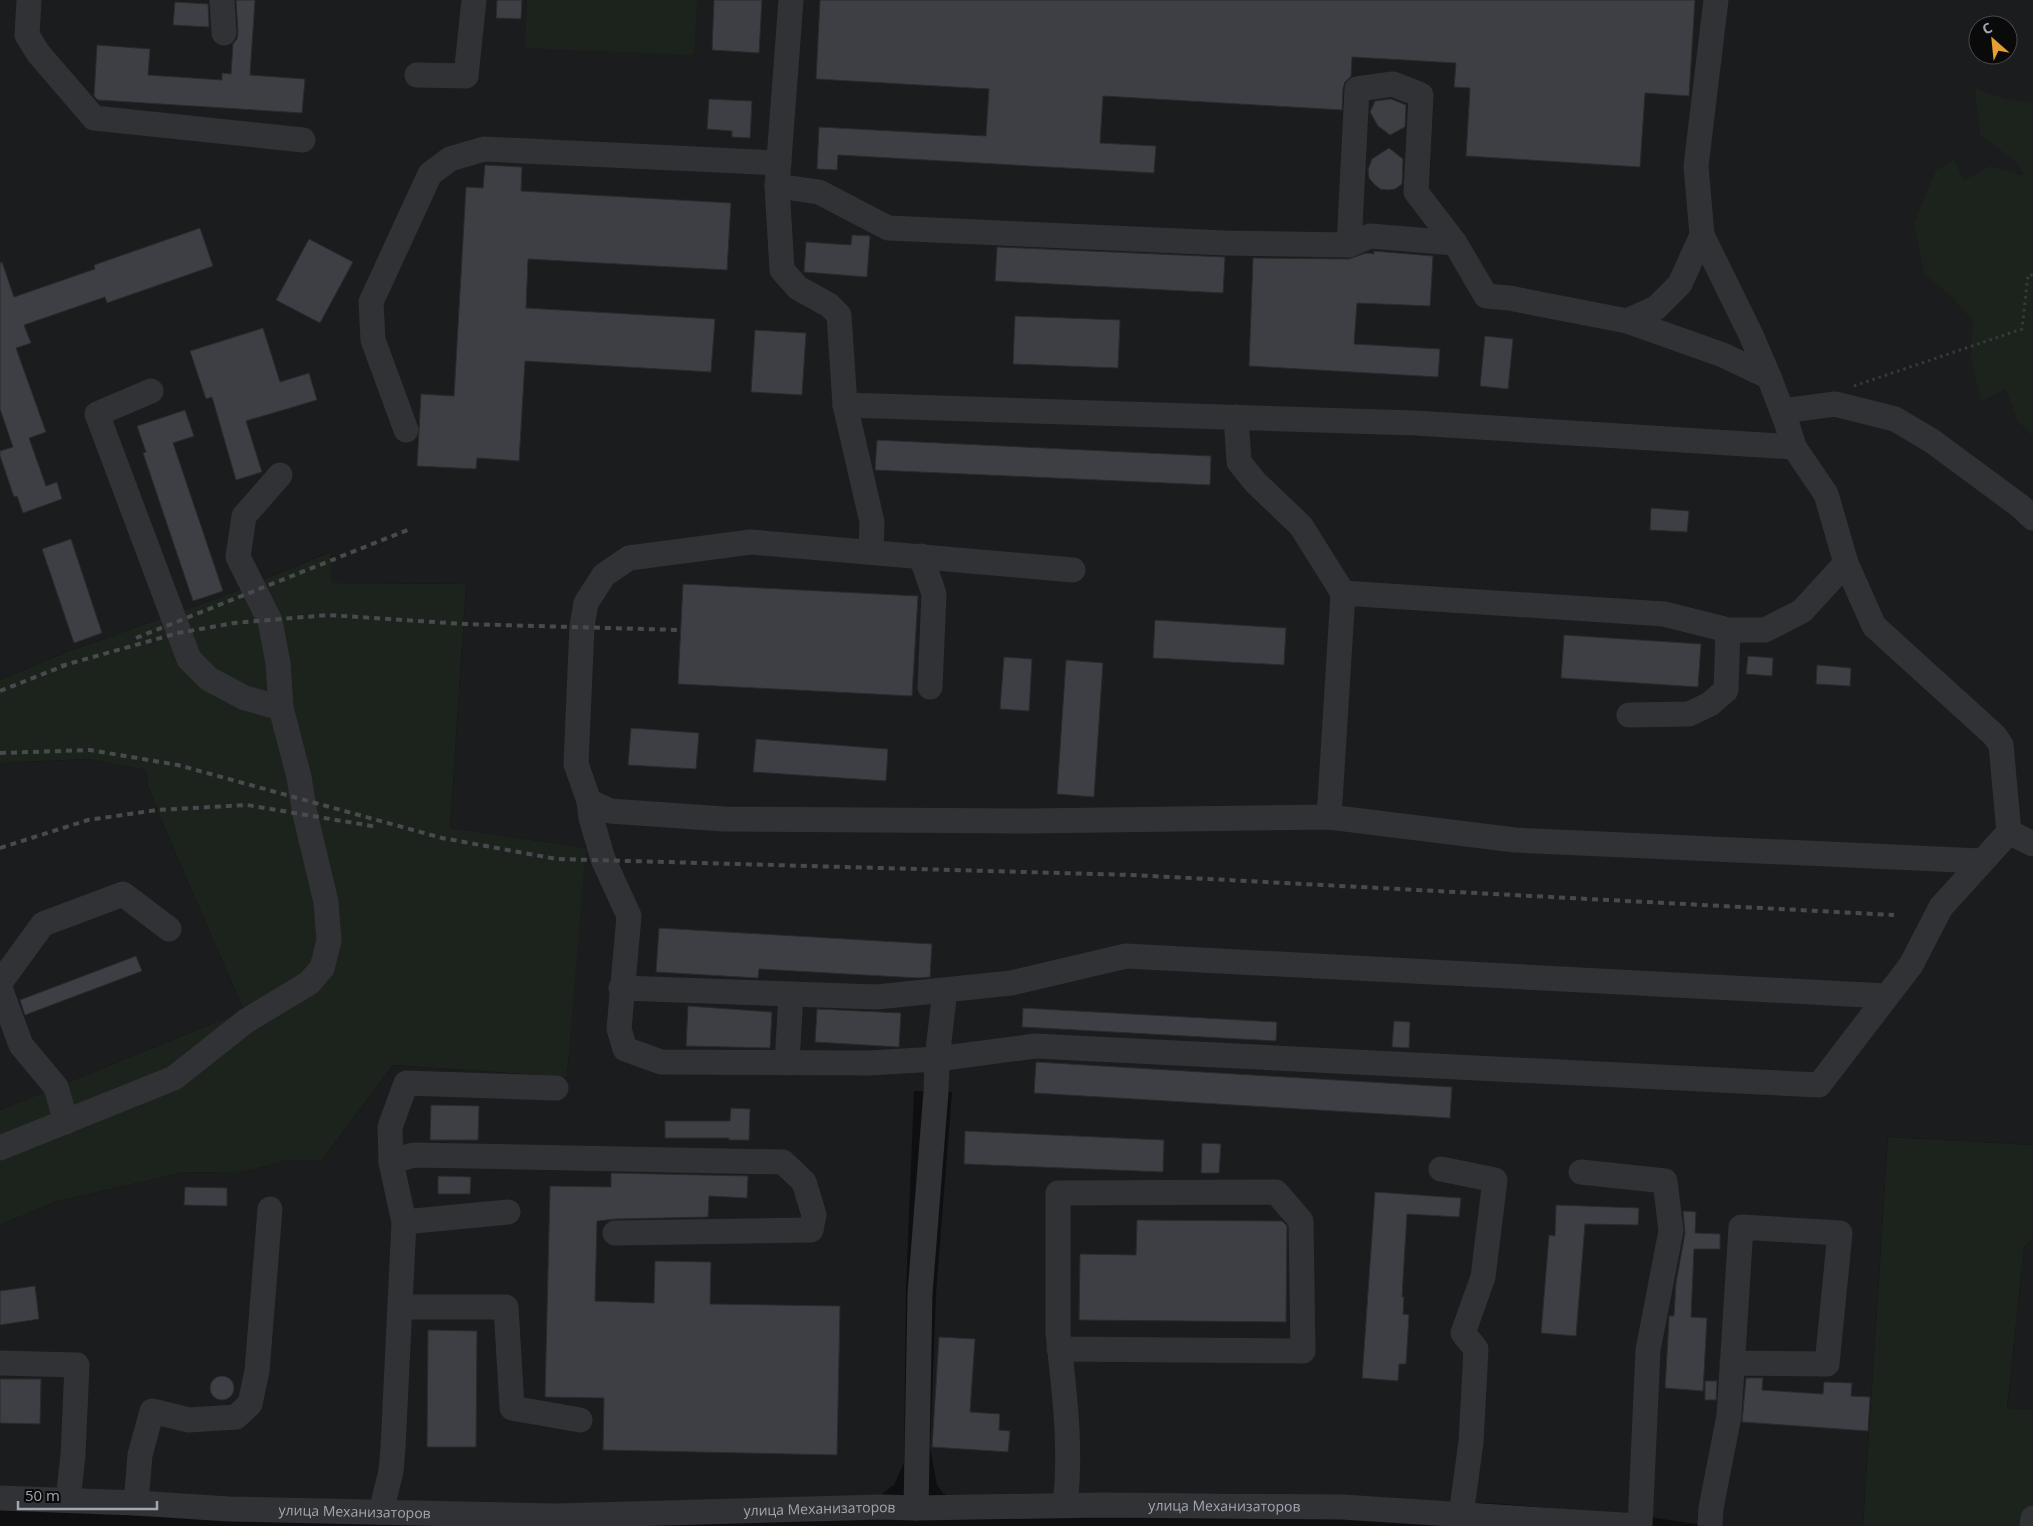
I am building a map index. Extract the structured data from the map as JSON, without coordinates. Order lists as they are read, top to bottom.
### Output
{
  "streets": {
    "street": ["улица Механизаторов"]
  },
  "scale_bar": "50 m",
  "north": "top left"
}
